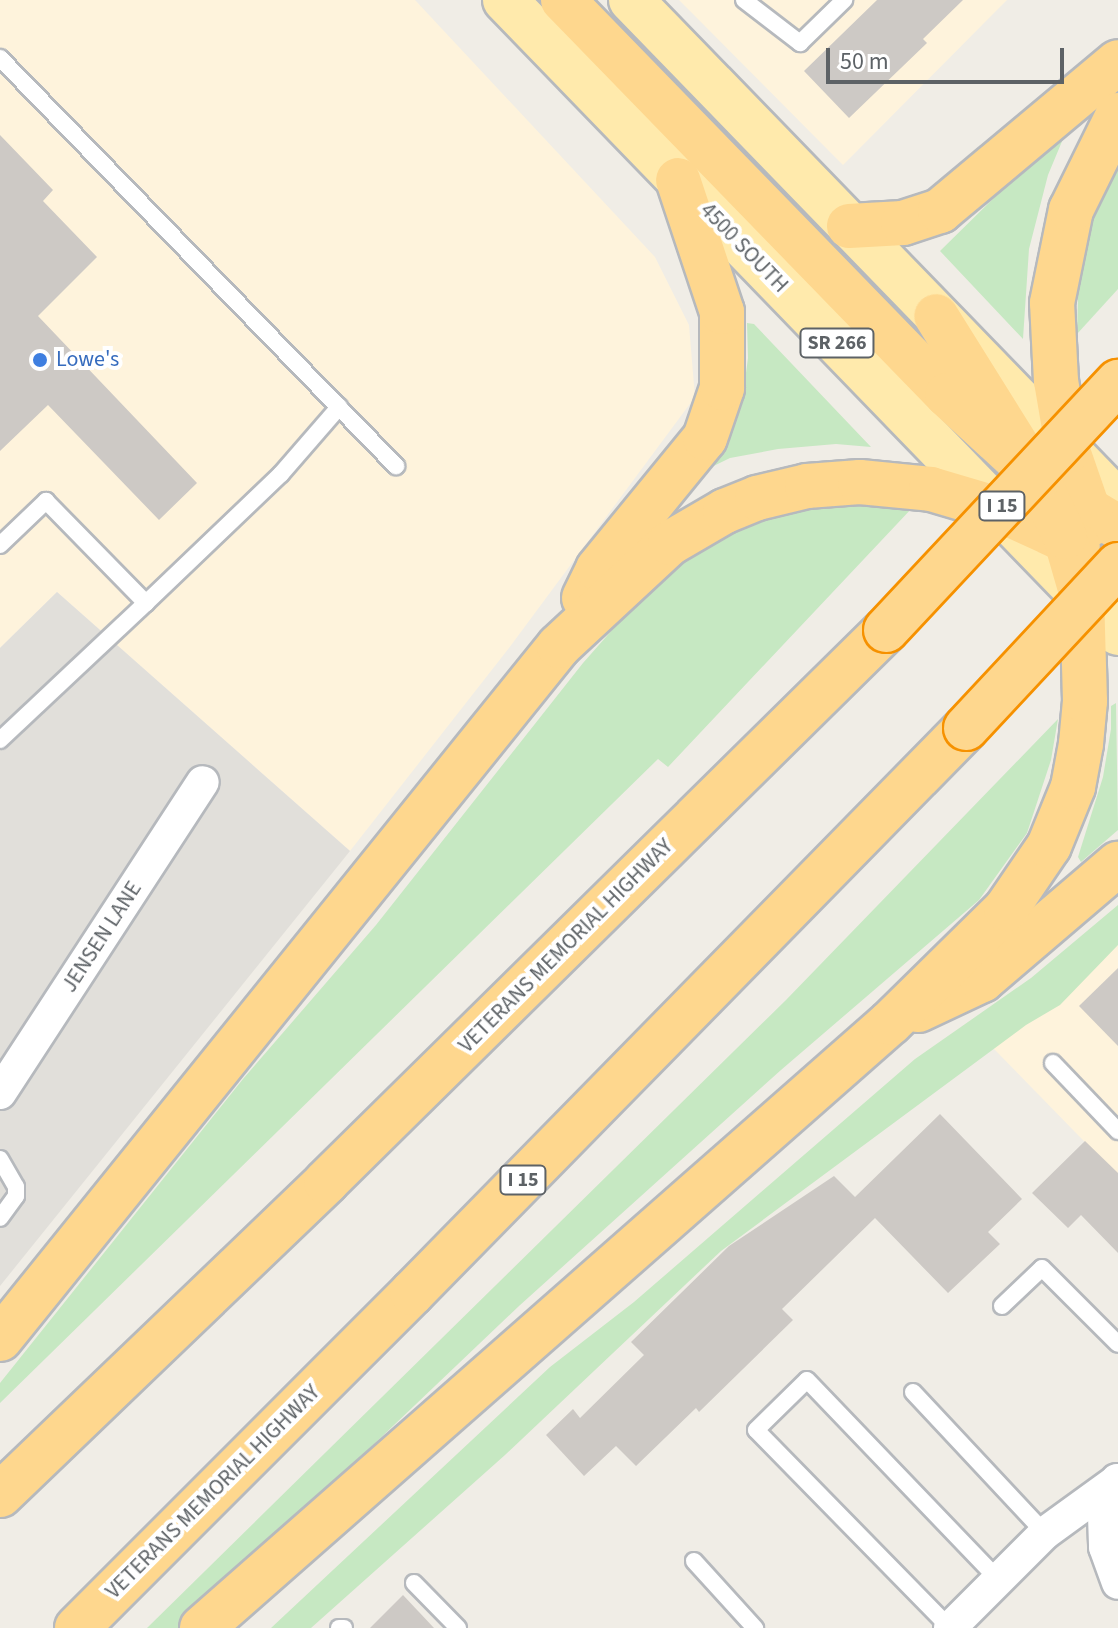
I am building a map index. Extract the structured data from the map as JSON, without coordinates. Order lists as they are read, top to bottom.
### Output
{
  "streets": {
    "highway": ["I 15", "VETERANS MEMORIAL HIGHWAY"],
    "main road": ["4500 SOUTH", "SR 266"],
    "street": ["JENSEN LANE"]
  },
  "places": ["Lowe's"],
  "scale_bar": "50 m"
}
